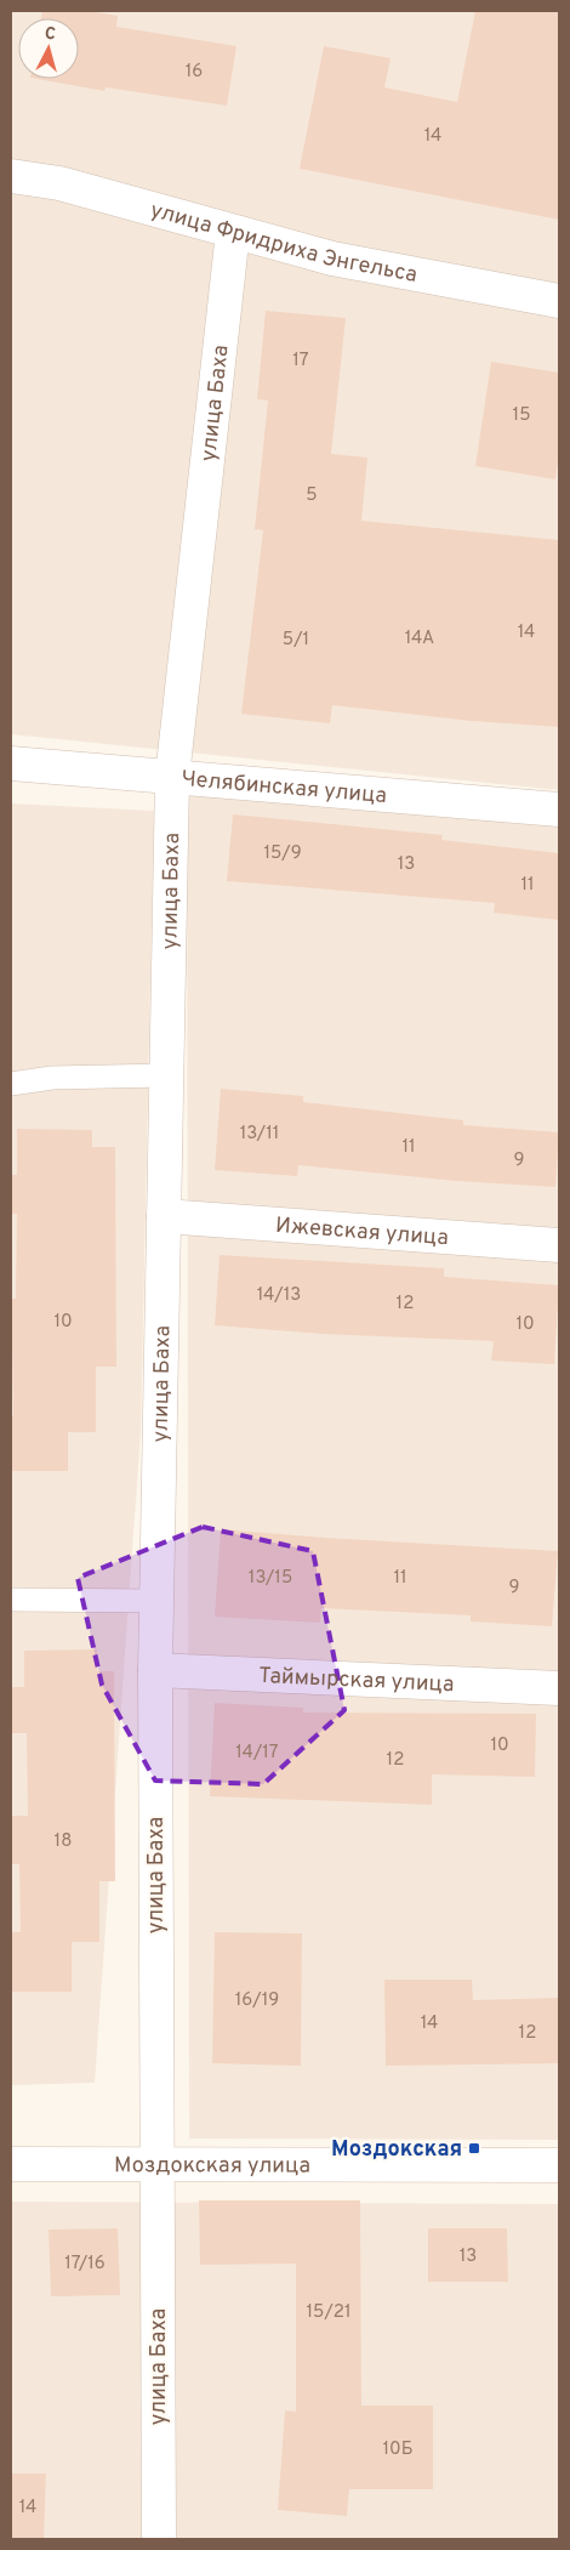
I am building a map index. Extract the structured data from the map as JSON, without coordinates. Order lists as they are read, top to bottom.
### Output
{
  "streets": {
    "street": [
      "улица Фридриха Энгельса",
      "улица Баха",
      "Челябинская улица",
      "Ижевская улица",
      "Таймырская улица",
      "Моздокская улица"
    ]
  },
  "crossings": [
    ["улица Фридриха Энгельса", "улица Баха"],
    ["улица Баха", "Челябинская улица"],
    ["улица Баха", "Ижевская улица"],
    ["улица Баха", "Таймырская улица"],
    ["улица Баха", "Моздокская улица"]
  ],
  "places": {
    "transit": ["Моздокская"]
  },
  "house_numbers": [
    "16",
    "14",
    "17",
    "15",
    "5",
    "14",
    "14А",
    "5/1",
    "15/9",
    "13",
    "11",
    "13/11",
    "11",
    "9",
    "14/13",
    "12",
    "10",
    "10",
    "13/15",
    "11",
    "9",
    "10",
    "14/17",
    "12",
    "18",
    "16/19",
    "14",
    "12",
    "13",
    "17/16",
    "15/21",
    "10Б",
    "14"
  ],
  "north": "top"
}
